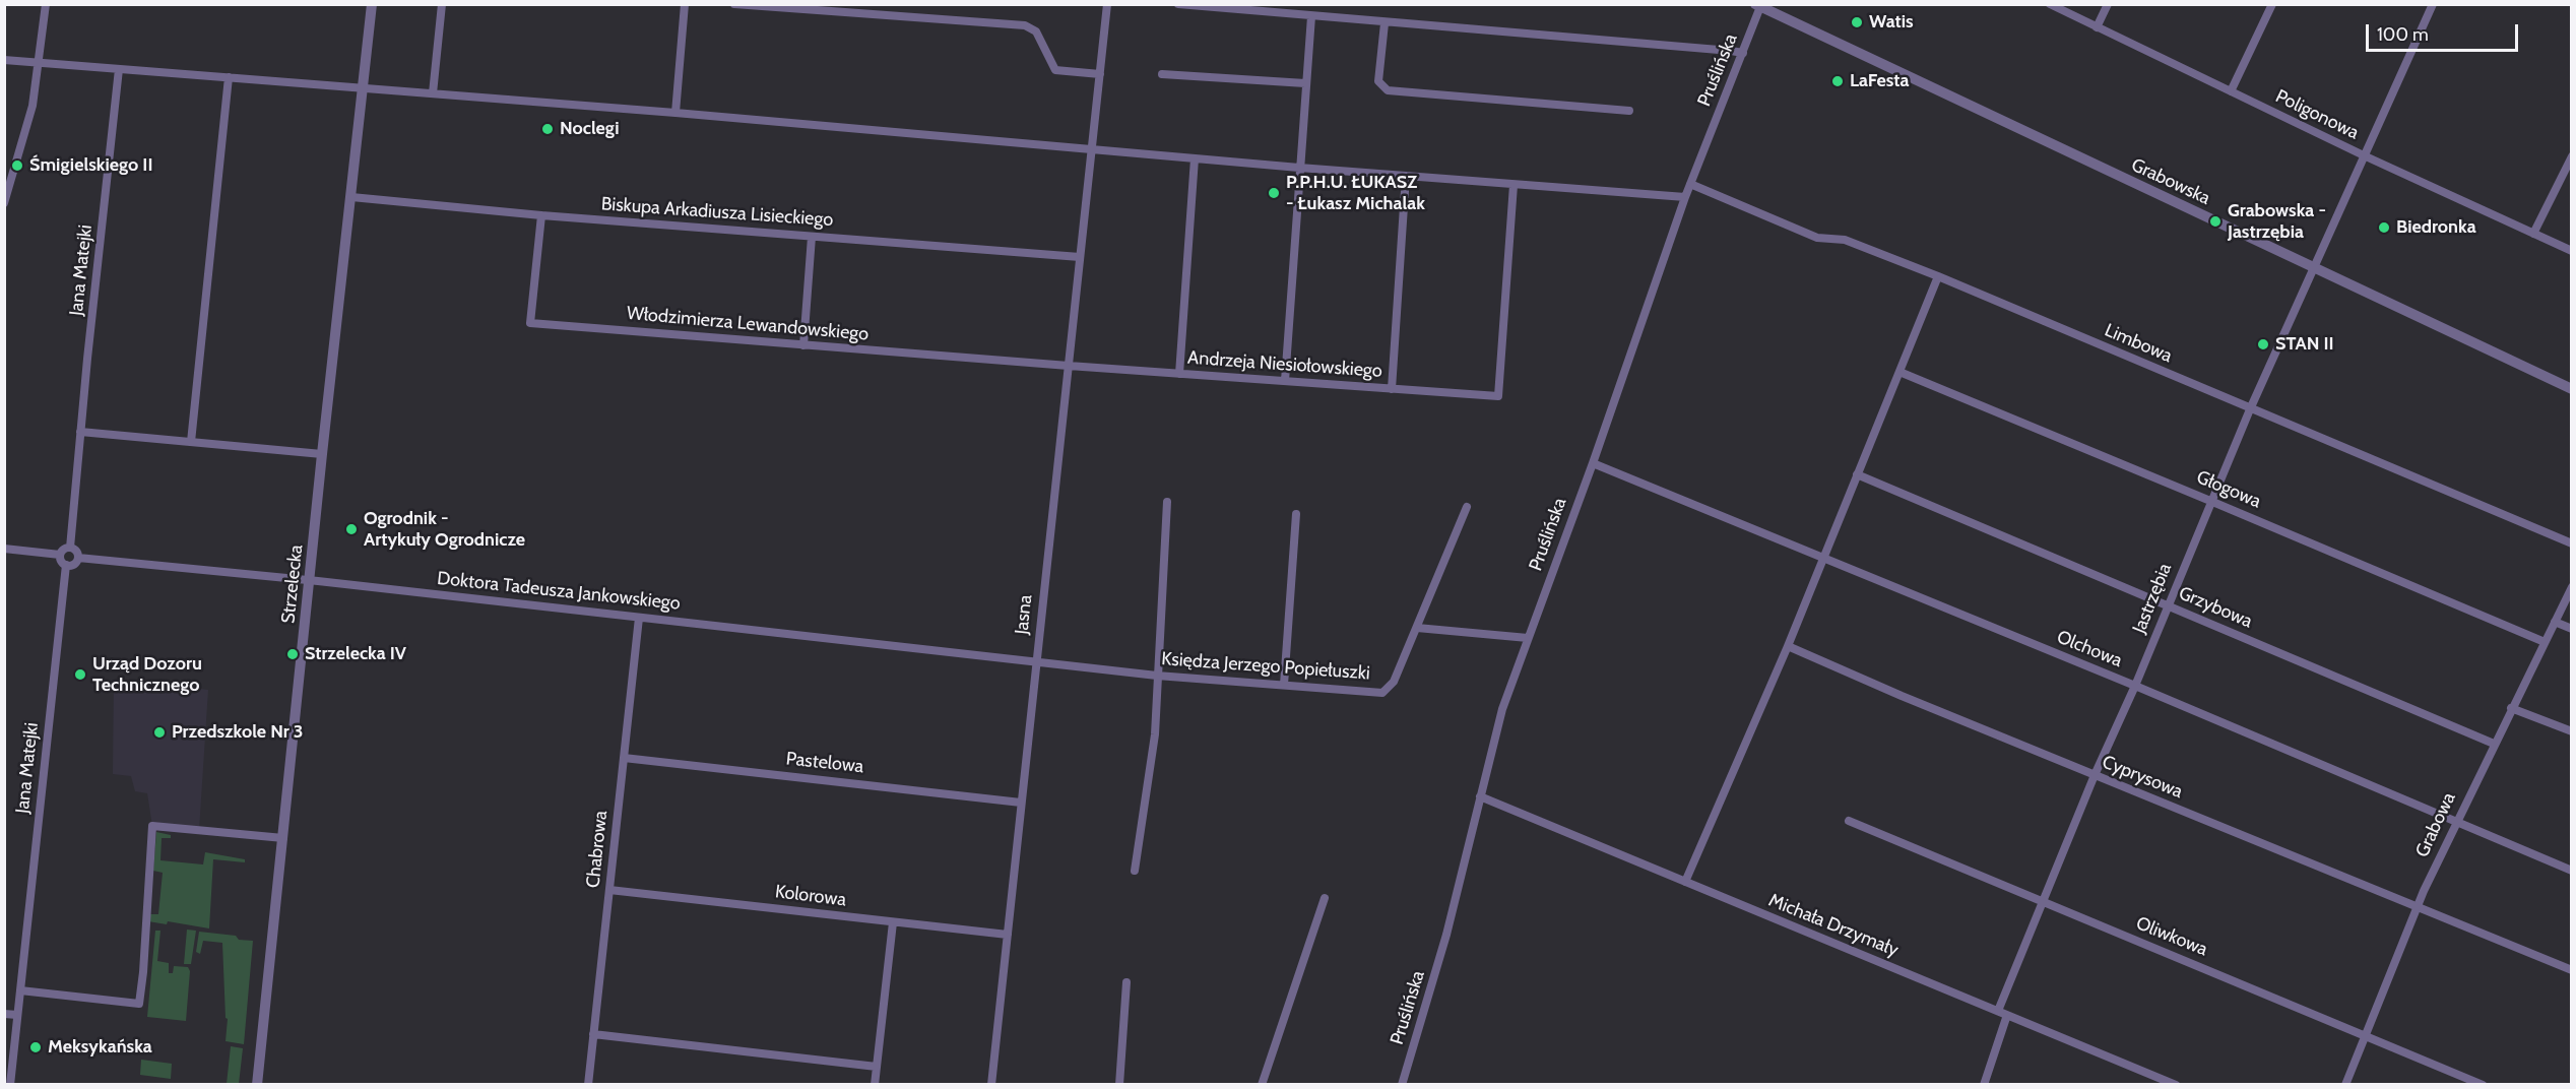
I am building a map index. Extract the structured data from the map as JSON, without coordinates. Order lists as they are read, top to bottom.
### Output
{
  "streets": {
    "street": [
      "Pruślińska",
      "Poligonowa",
      "Grabowska",
      "Biskupa Arkadiusza Lisieckiego",
      "Jana Matejki",
      "Włodzimierza Lewandowskiego",
      "Limbowa",
      "Andrzeja Niesiołowskiego",
      "Głogowa",
      "Strzelecka",
      "Doktora Tadeusza Jankowskiego",
      "Jastrzębia",
      "Grzybowa",
      "Jasna",
      "Olchowa",
      "Księdza Jerzego Popiełuszki",
      "Pastelowa",
      "Cyprysowa",
      "Grabowa",
      "Chabrowa",
      "Kolorowa",
      "Michała Drzymały",
      "Oliwkowa"
    ]
  },
  "crossings": [
    ["Pruślińska", "Grabowska"],
    ["Pruślińska", "Limbowa"],
    ["Pruślińska", "Olchowa"],
    ["Pruślińska", "Michała Drzymały"],
    ["Poligonowa", "Jastrzębia"],
    ["Grabowska", "Jastrzębia"],
    ["Biskupa Arkadiusza Lisieckiego", "Włodzimierza Lewandowskiego"],
    ["Biskupa Arkadiusza Lisieckiego", "Strzelecka"],
    ["Biskupa Arkadiusza Lisieckiego", "Jasna"],
    ["Jana Matejki", "Doktora Tadeusza Jankowskiego"],
    ["Włodzimierza Lewandowskiego", "Andrzeja Niesiołowskiego"],
    ["Włodzimierza Lewandowskiego", "Jasna"],
    ["Limbowa", "Jastrzębia"],
    ["Andrzeja Niesiołowskiego", "Jasna"],
    ["Głogowa", "Jastrzębia"],
    ["Głogowa", "Grabowa"],
    ["Strzelecka", "Doktora Tadeusza Jankowskiego"],
    ["Doktora Tadeusza Jankowskiego", "Jasna"],
    ["Doktora Tadeusza Jankowskiego", "Księdza Jerzego Popiełuszki"],
    ["Doktora Tadeusza Jankowskiego", "Chabrowa"],
    ["Jastrzębia", "Grzybowa"],
    ["Jastrzębia", "Olchowa"],
    ["Jastrzębia", "Cyprysowa"],
    ["Jastrzębia", "Michała Drzymały"],
    ["Jastrzębia", "Oliwkowa"],
    ["Grzybowa", "Grabowa"],
    ["Jasna", "Księdza Jerzego Popiełuszki"],
    ["Jasna", "Pastelowa"],
    ["Jasna", "Kolorowa"],
    ["Olchowa", "Grabowa"],
    ["Pastelowa", "Chabrowa"],
    ["Cyprysowa", "Grabowa"],
    ["Grabowa", "Oliwkowa"],
    ["Chabrowa", "Kolorowa"]
  ],
  "places": [
    "Watis",
    "LaFesta",
    "Noclegi",
    "Śmigielskiego II",
    "P.P.H.U. ŁUKASZ - Łukasz Michalak",
    "Grabowska - Jastrzębia",
    "Biedronka",
    "STAN II",
    "Ogrodnik - Artykuły Ogrodnicze",
    "Strzelecka IV",
    "Urząd Dozoru Technicznego",
    "Przedszkole Nr 3",
    "Meksykańska"
  ],
  "scale_bar": "100 m"
}
